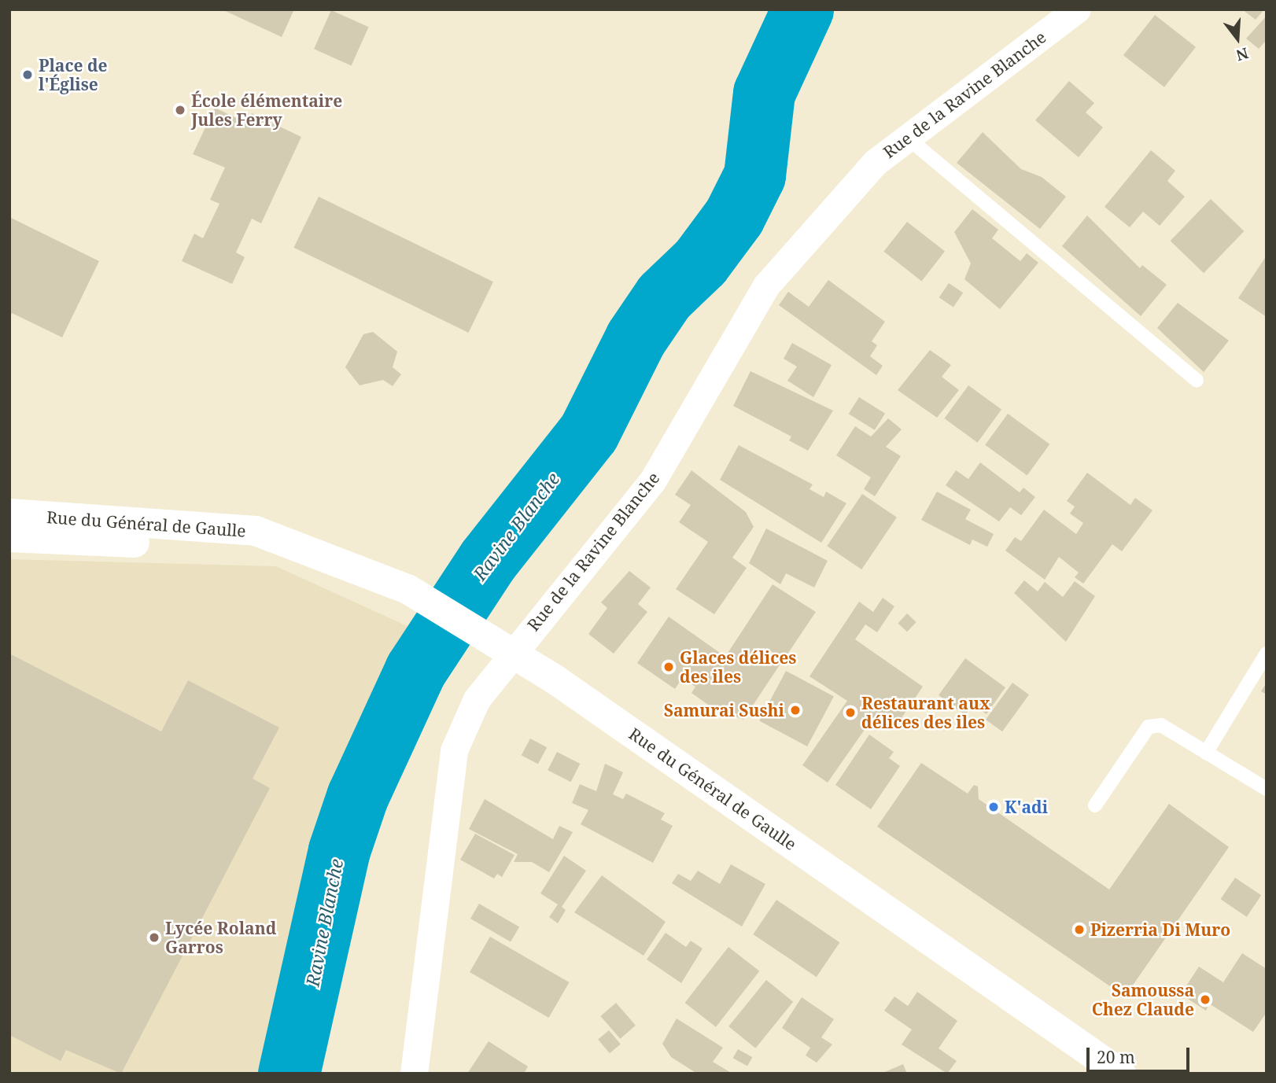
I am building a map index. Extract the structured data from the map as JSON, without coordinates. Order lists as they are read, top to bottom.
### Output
{
  "streets": {
    "main road": ["Rue du Général de Gaulle"],
    "street": ["Rue de la Ravine Blanche"]
  },
  "crossings": [
    ["Rue de la Ravine Blanche", "Rue du Général de Gaulle"]
  ],
  "water": ["Ravine Blanche"],
  "places": [
    "Place de l'Église",
    "École élémentaire Jules Ferry",
    "Glaces délices des iles",
    "Samurai Sushi",
    "Restaurant aux délices des iles",
    "K'adi",
    "Pizerria Di Muro",
    "Lycée Roland Garros",
    "Samoussa Chez Claude"
  ],
  "scale_bar": "20 m",
  "north": "bottom"
}
